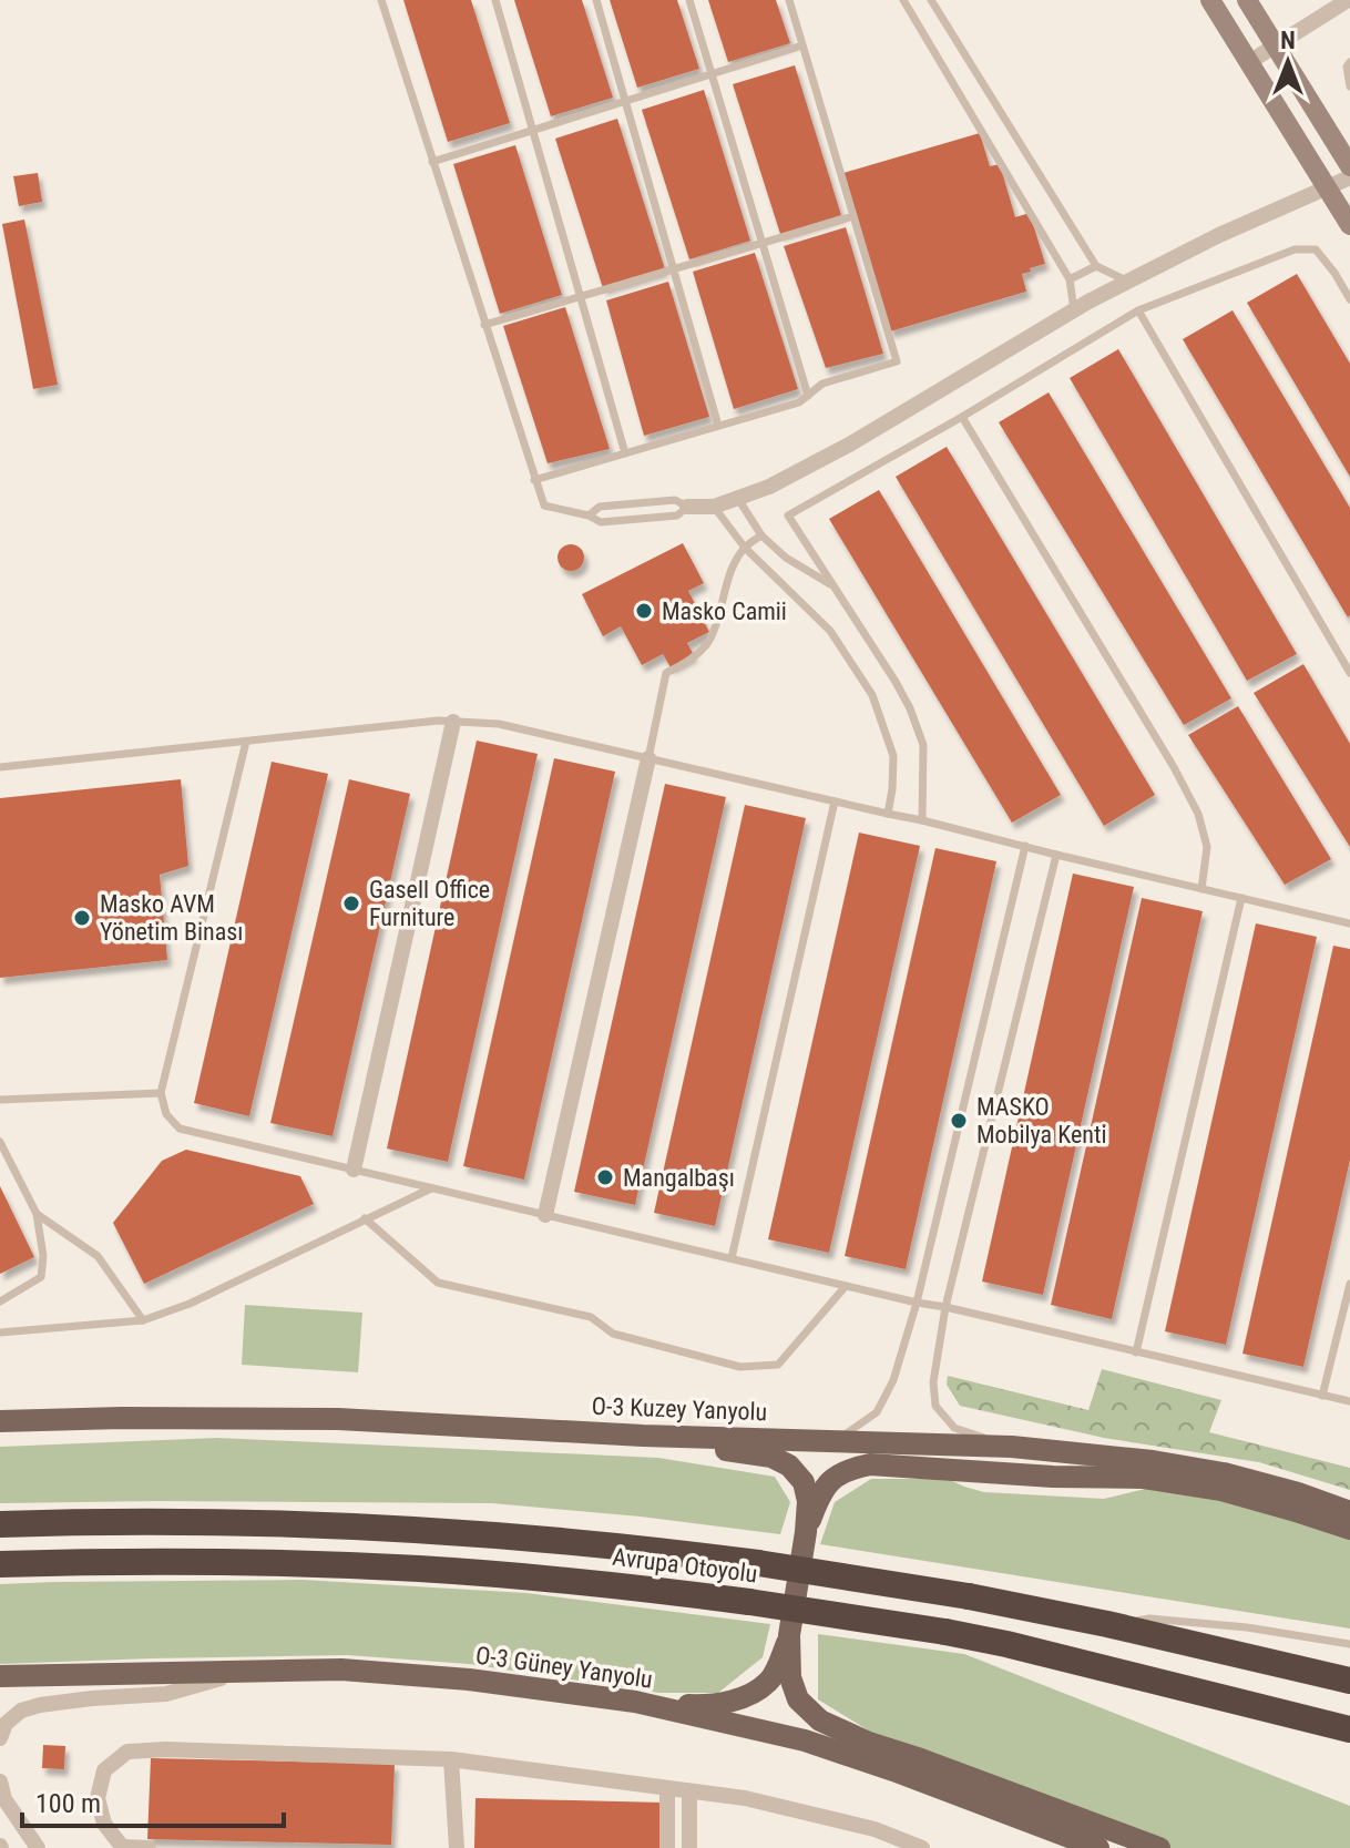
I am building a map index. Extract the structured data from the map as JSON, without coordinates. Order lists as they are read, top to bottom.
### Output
{
  "streets": {
    "highway": ["Avrupa Otoyolu"],
    "main road": ["O-3 Kuzey Yanyolu", "O-3 Güney Yanyolu"]
  },
  "places": [
    "Masko Camii",
    "Gasell Office Furniture",
    "Masko AVM Yönetim Binası",
    "MASKO Mobilya Kenti",
    "Mangalbaşı"
  ],
  "scale_bar": "100 m",
  "north": "top"
}
